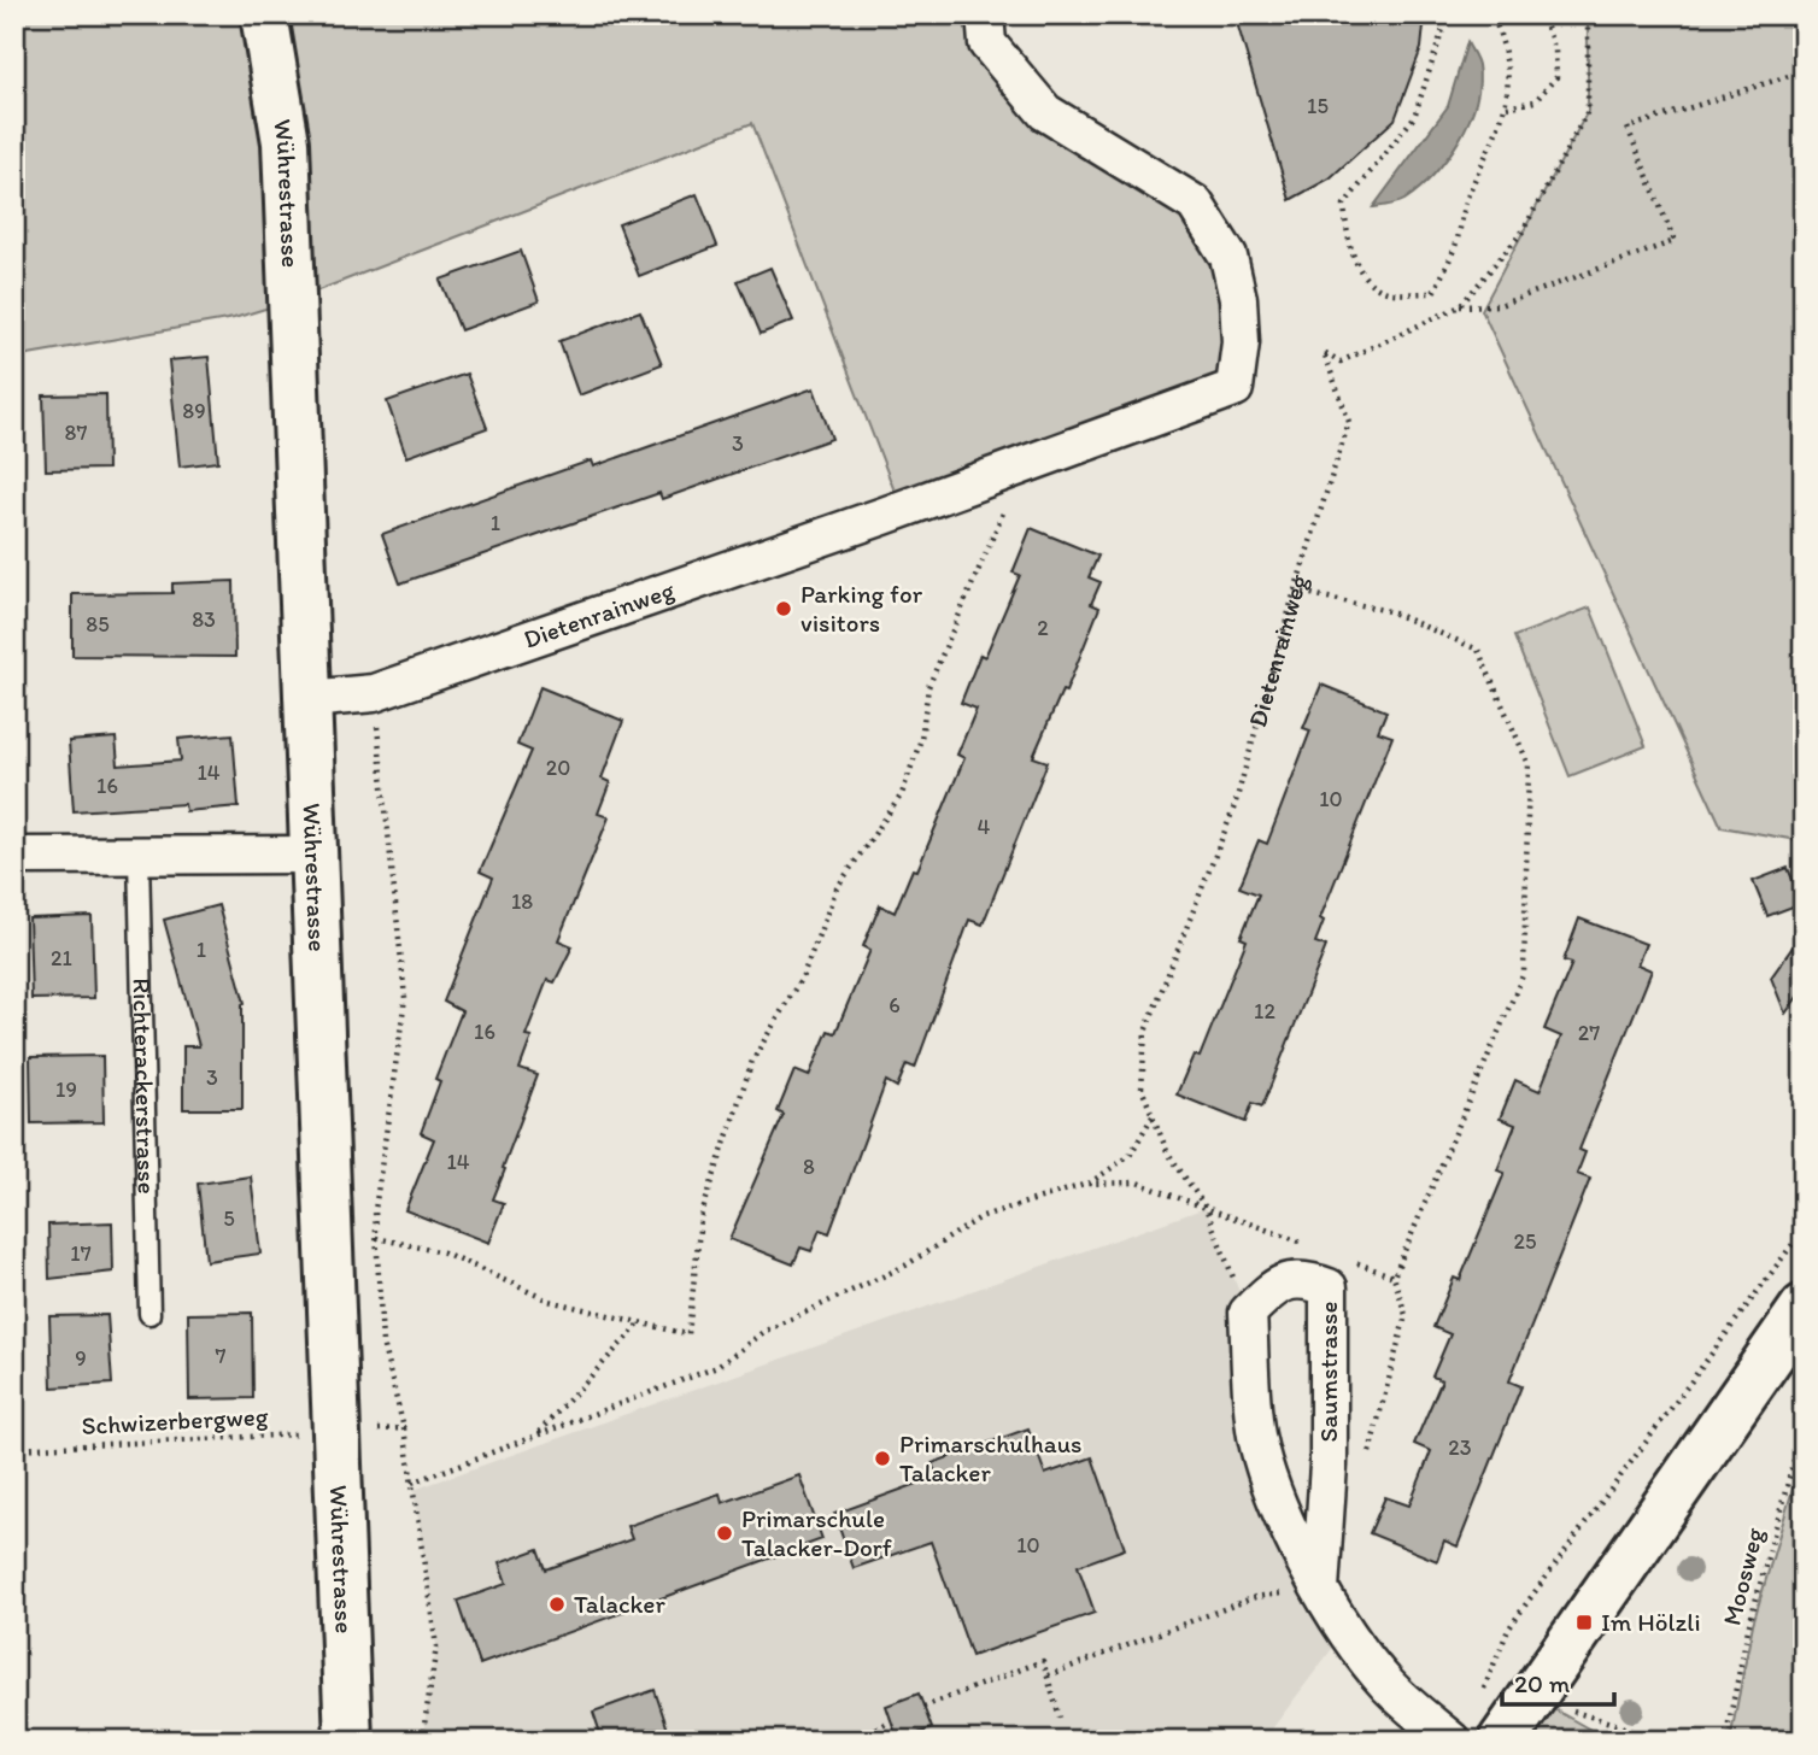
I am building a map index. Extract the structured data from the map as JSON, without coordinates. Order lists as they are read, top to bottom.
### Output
{
  "streets": {
    "street": ["Wührestrasse", "Dietenrainweg", "Saumstrasse"],
    "lane": ["Richterackerstrasse"],
    "path": ["Schwizerbergweg", "Moosweg"]
  },
  "crossings": [
    ["Wührestrasse", "Dietenrainweg"],
    ["Wührestrasse", "Schwizerbergweg"],
    ["Dietenrainweg", "Saumstrasse"]
  ],
  "places": {
    "other": [
      "Parking for visitors",
      "Primarschulhaus Talacker",
      "Primarschule Talacker-Dorf",
      "Talacker"
    ],
    "transit": ["Im Hölzli"]
  },
  "house_numbers": [
    "15",
    "89",
    "87",
    "3",
    "1",
    "83",
    "85",
    "2",
    "20",
    "14",
    "16",
    "10",
    "4",
    "18",
    "1",
    "21",
    "6",
    "12",
    "16",
    "27",
    "3",
    "19",
    "14",
    "8",
    "5",
    "25",
    "17",
    "7",
    "9",
    "23",
    "10"
  ],
  "scale_bar": "20 m"
}
